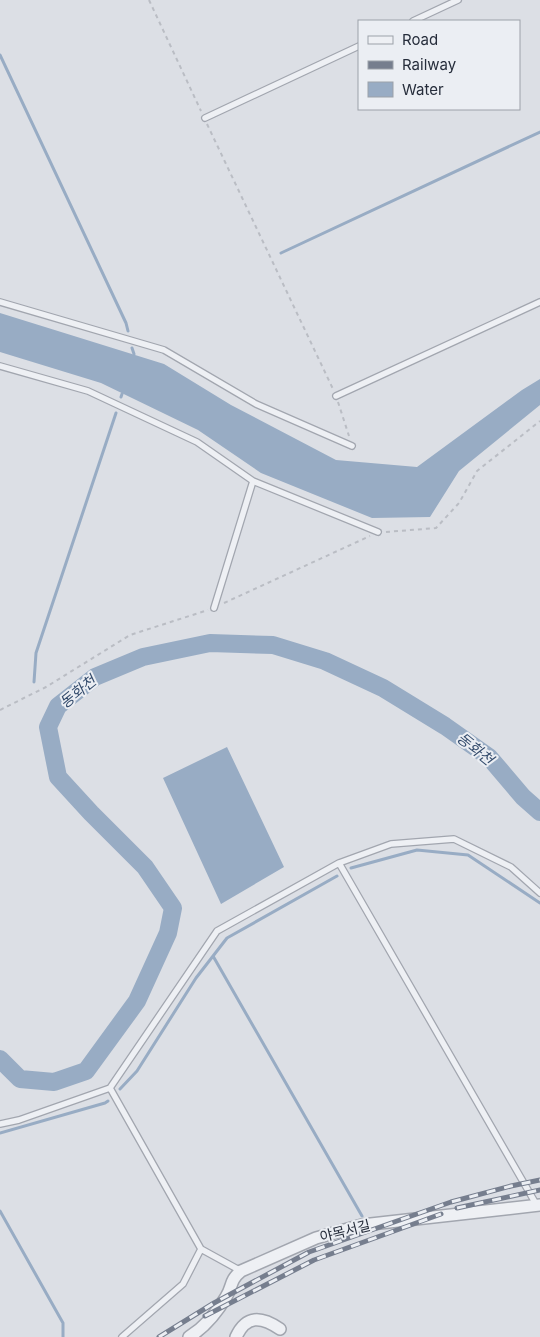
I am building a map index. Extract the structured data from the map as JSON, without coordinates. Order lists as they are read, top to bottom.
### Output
{
  "streets": {
    "street": ["야목서길"]
  },
  "water": ["동화천"],
  "legend": ["Road", "Railway", "Water"]
}
